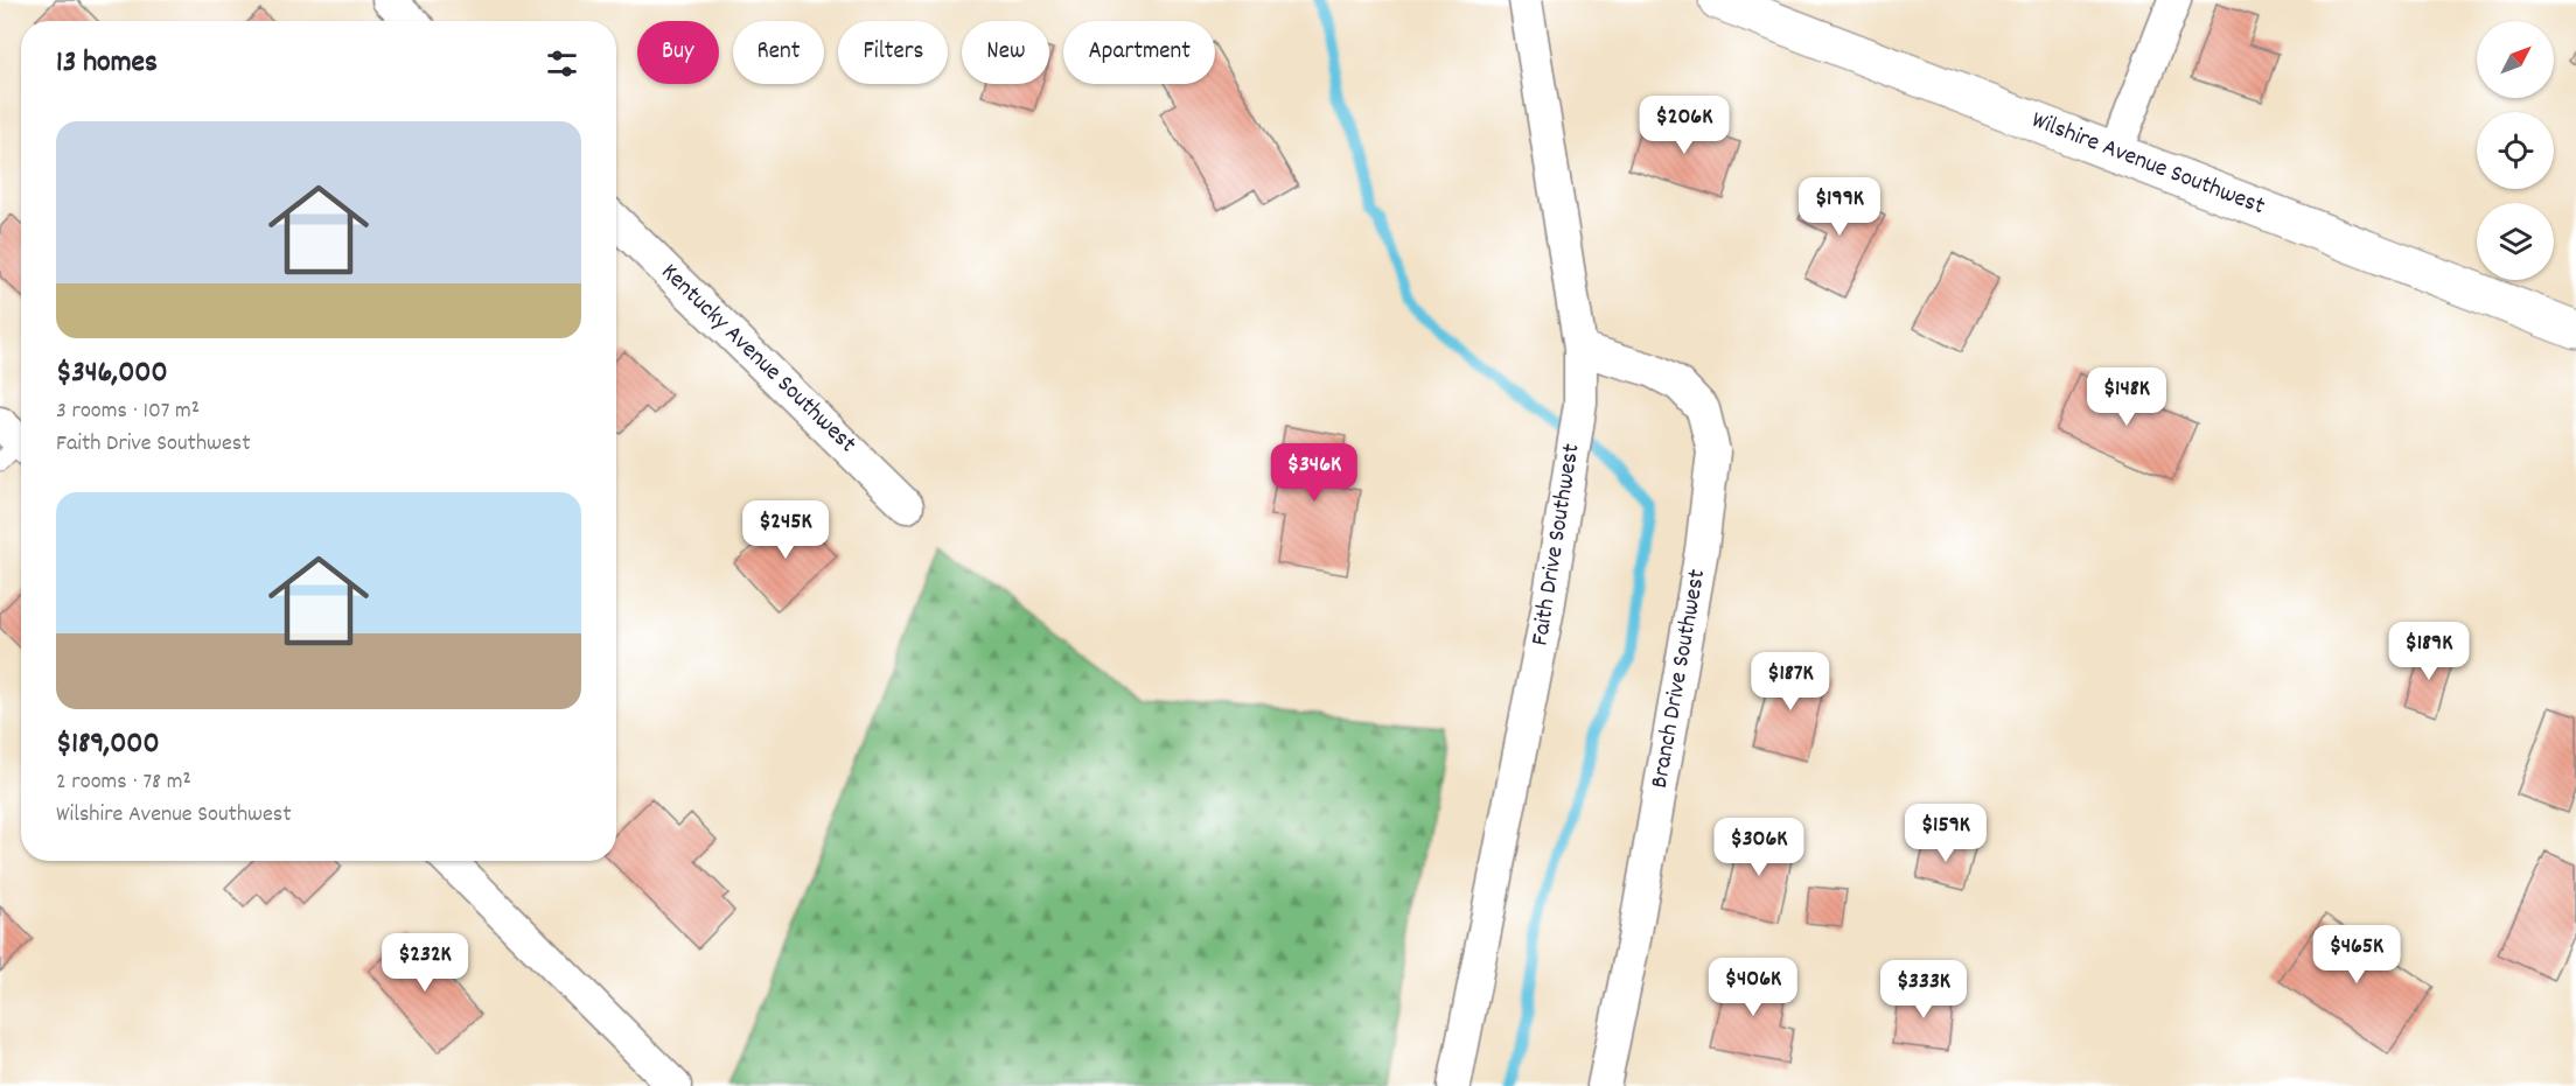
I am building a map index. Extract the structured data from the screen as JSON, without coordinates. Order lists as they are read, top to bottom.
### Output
{
  "streets": {
    "street": [
      "Wilshire Avenue Southwest",
      "Kentucky Avenue Southwest",
      "Faith Drive Southwest",
      "Branch Drive Southwest"
    ]
  },
  "crossings": [
    ["Faith Drive Southwest", "Branch Drive Southwest"]
  ],
  "north": "top right",
  "page": {
    "chip": [
      "Buy",
      "Rent",
      "Filters",
      "New",
      "Apartment"
    ],
    "heading": "13 homes",
    "price": [
      "$206K",
      "$199K",
      "$148K",
      "$346K",
      "$245K",
      "$189K",
      "$187K",
      "$159K",
      "$306K",
      "$465K",
      "$232K",
      "$406K",
      "$333K"
    ],
    "list": [
      {
        "name": "$346,000",
        "note": "3 rooms · 107 m² · Faith Drive Southwest"
      },
      {
        "name": "$189,000",
        "note": "2 rooms · 78 m² · Wilshire Avenue Southwest"
      }
    ]
  }
}
